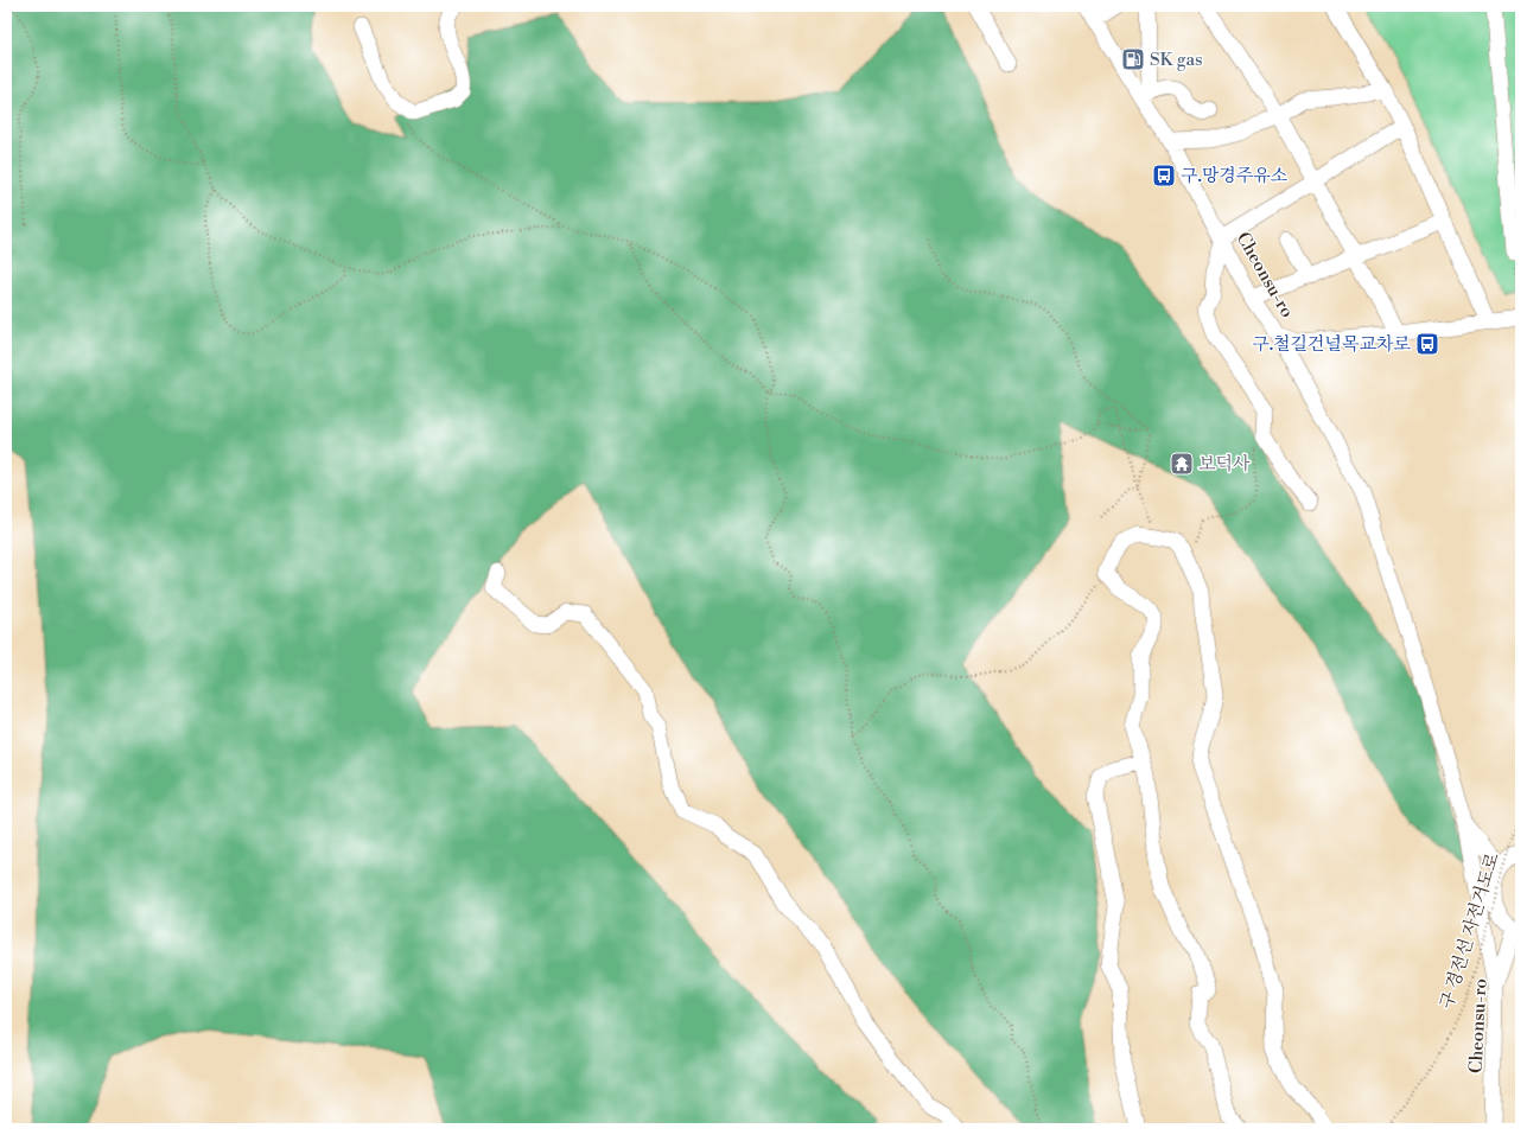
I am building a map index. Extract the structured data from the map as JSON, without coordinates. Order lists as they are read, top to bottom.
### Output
{
  "streets": {
    "street": ["Cheonsu-ro"],
    "path": ["구 경전선 자전거도로"]
  },
  "places": {
    "fuel station": ["SK gas"],
    "bus stop": ["구.망경주유소", "구.철길건널목교차로"],
    "temple": ["보덕사"]
  }
}
